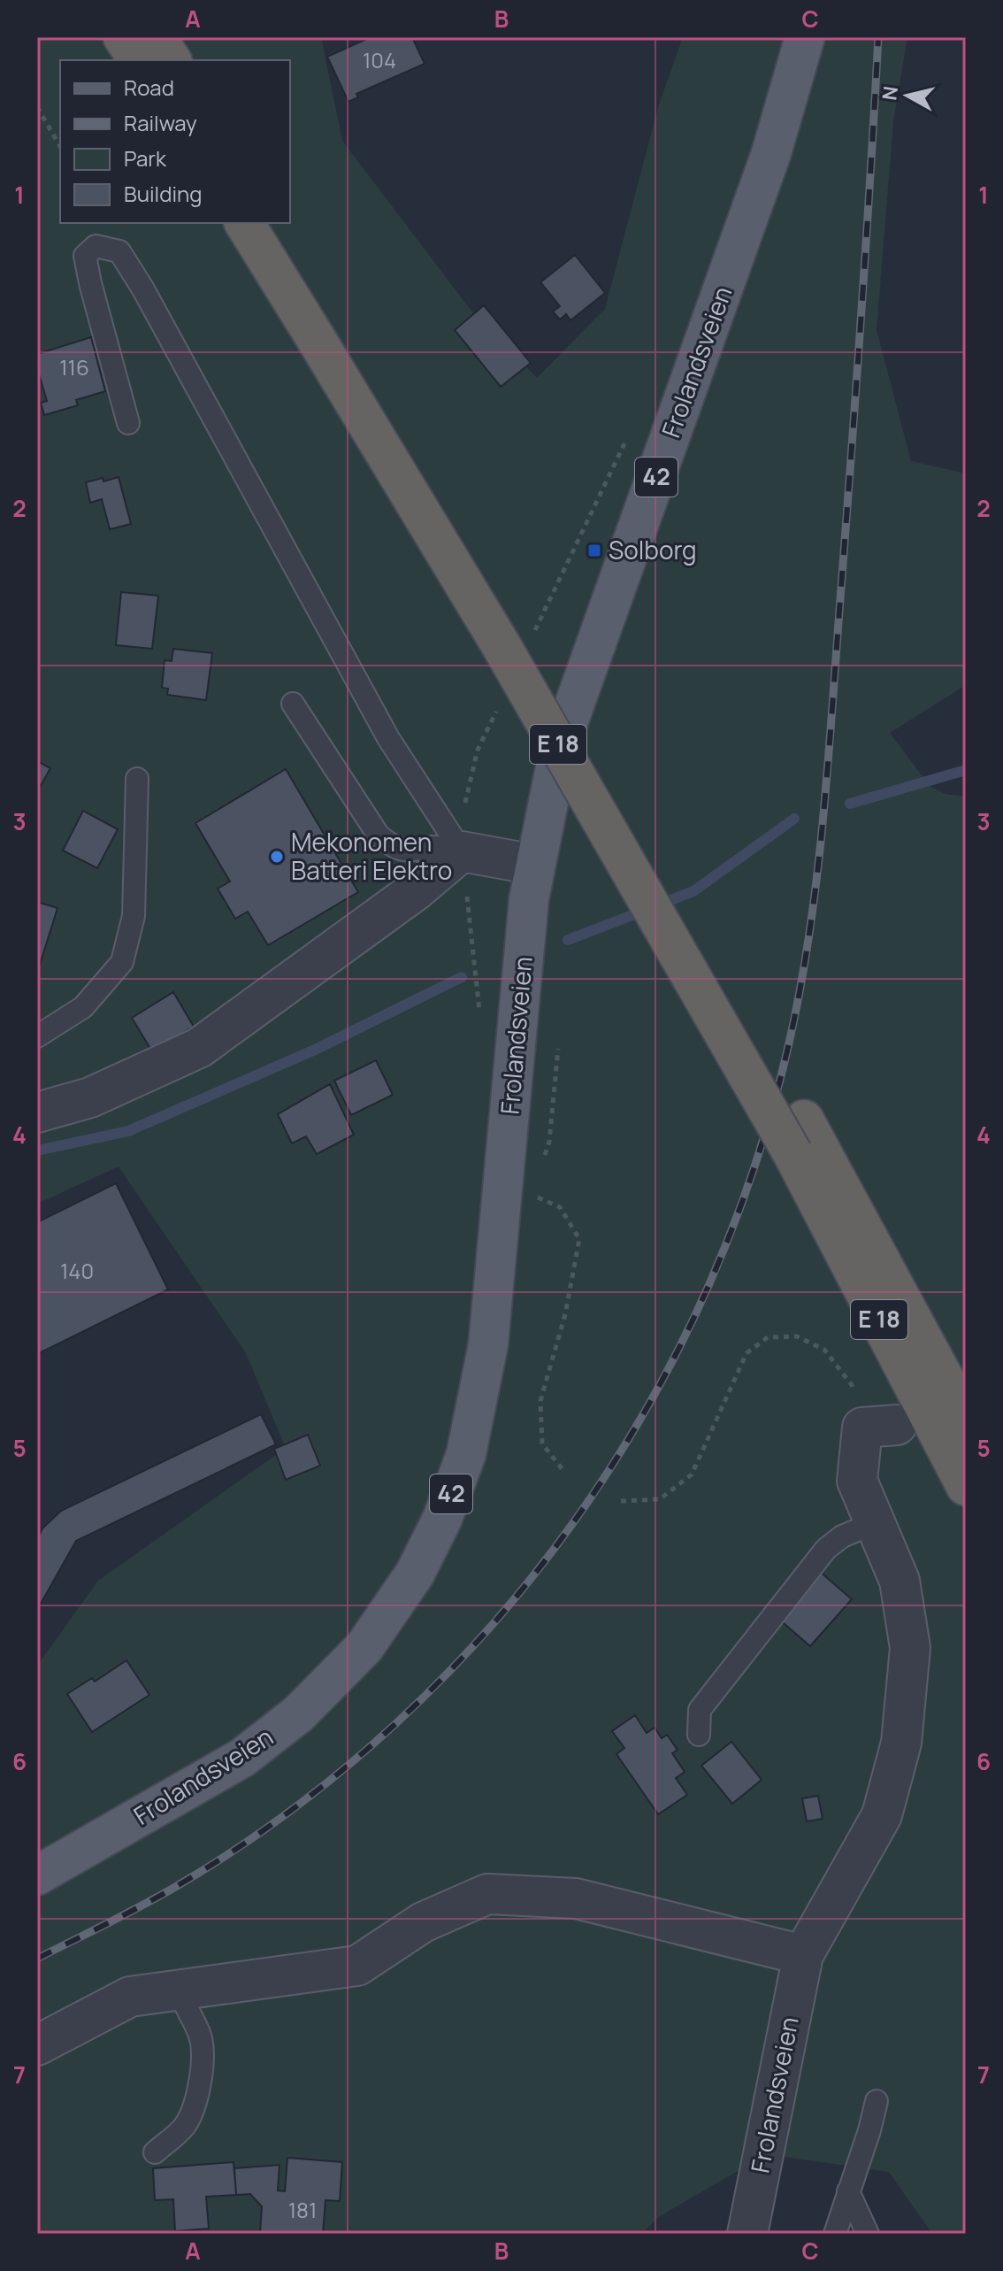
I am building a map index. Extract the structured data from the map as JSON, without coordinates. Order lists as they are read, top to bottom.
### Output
{
  "streets": {
    "highway": ["E 18"],
    "main road": ["Frolandsveien", "42"]
  },
  "places": {
    "transit": ["Solborg"],
    "other": ["Mekonomen Batteri Elektro"]
  },
  "house_numbers": [
    "104",
    "116",
    "140",
    "181"
  ],
  "legend": [
    "Road",
    "Railway",
    "Park",
    "Building"
  ],
  "north": "left",
  "grid": {
    "columns": ["A", "B", "C"],
    "rows": [
      "1",
      "2",
      "3",
      "4",
      "5",
      "6",
      "7"
    ]
  }
}
